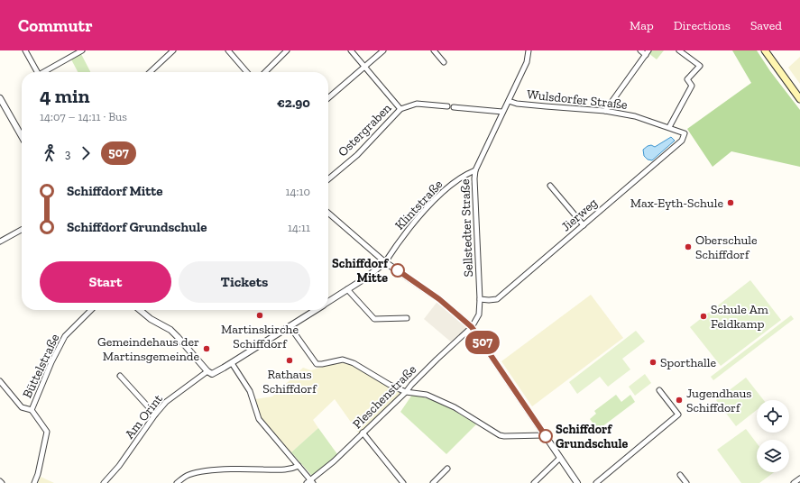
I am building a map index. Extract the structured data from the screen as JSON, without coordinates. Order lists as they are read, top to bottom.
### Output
{
  "streets": {
    "street": [
      "Wulsdorfer Straße",
      "Ostergraben",
      "Klintstraße",
      "Jierweg",
      "Sellstedter Straße",
      "Büttelstraße",
      "Pleschenstraße",
      "Am Orint"
    ]
  },
  "crossings": [
    ["Wulsdorfer Straße", "Jierweg"],
    ["Wulsdorfer Straße", "Sellstedter Straße"],
    ["Klintstraße", "Sellstedter Straße"],
    ["Jierweg", "Sellstedter Straße"],
    ["Sellstedter Straße", "Pleschenstraße"]
  ],
  "places": [
    "Max-Eyth-Schule",
    "Oberschule Schiffdorf",
    "Schiffdorf Mitte",
    "Martinskirche Schiffdorf",
    "Schule Am Feldkamp",
    "Gemeindehaus der Martinsgemeinde",
    "Rathaus Schiffdorf",
    "Sporthalle",
    "Jugendhaus Schiffdorf",
    "Schiffdorf Grundschule"
  ],
  "lines": ["bus line 507"],
  "page": {
    "header": "Commutr",
    "nav": ["Map", "Directions", "Saved"],
    "on_map": "507",
    "heading": ["4 min", "14:07 – 14:11 · Bus", "€2.90"],
    "legs": ["3", "507"],
    "list": [
      {
        "name": "Schiffdorf Mitte",
        "value": "14:10"
      },
      {
        "name": "Schiffdorf Grundschule",
        "value": "14:11"
      }
    ],
    "buttons": ["Start", "Tickets"]
  }
}
